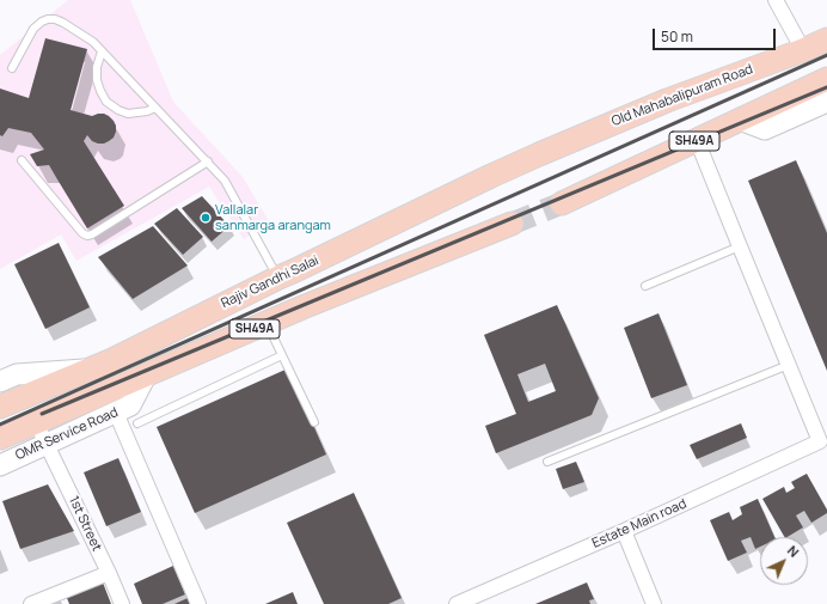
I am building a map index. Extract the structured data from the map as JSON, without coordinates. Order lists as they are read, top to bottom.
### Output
{
  "streets": {
    "main road": ["SH49A", "Rajiv Gandhi Salai"],
    "street": ["OMR Service Road", "1st Street", "Estate Main road"]
  },
  "crossings": [
    ["SH49A", "Rajiv Gandhi Salai"],
    ["SH49A", "OMR Service Road"],
    ["SH49A", "1st Street"],
    ["SH49A", "Estate Main road"],
    ["OMR Service Road", "1st Street"]
  ],
  "places": ["Vallalar sanmarga arangam"],
  "scale_bar": "50 m",
  "north": "top right"
}
